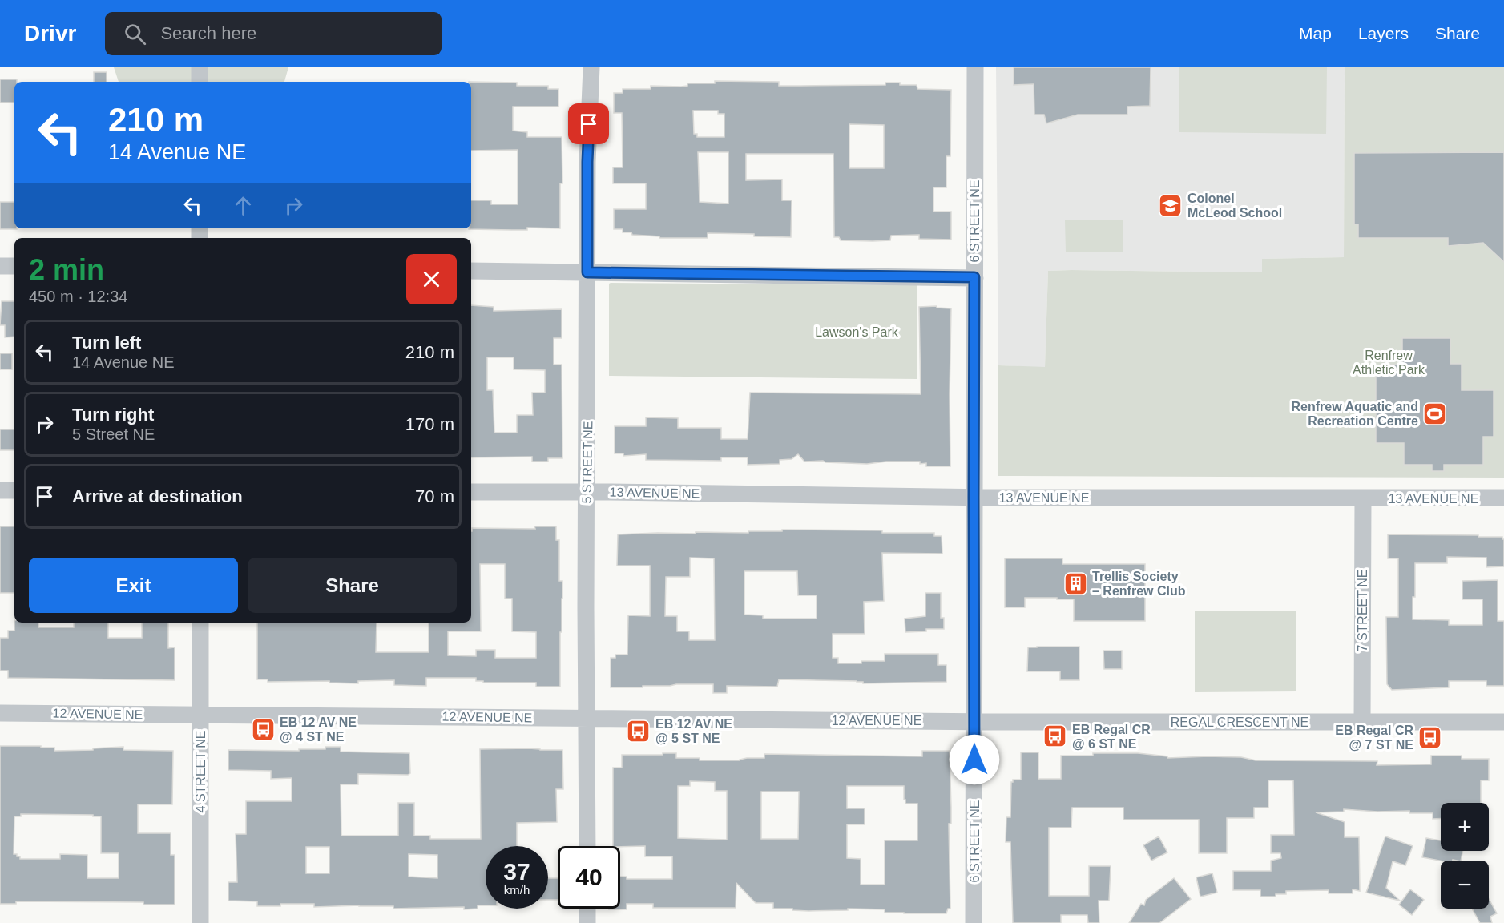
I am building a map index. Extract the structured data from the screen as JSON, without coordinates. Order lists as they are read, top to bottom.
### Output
{
  "streets": {
    "street": [
      "6 STREET NE",
      "5 STREET NE",
      "13 AVENUE NE",
      "7 STREET NE",
      "12 AVENUE NE",
      "REGAL CRESCENT NE",
      "4 STREET NE"
    ]
  },
  "crossings": [
    ["6 STREET NE", "13 AVENUE NE"],
    ["6 STREET NE", "12 AVENUE NE"],
    ["6 STREET NE", "REGAL CRESCENT NE"],
    ["5 STREET NE", "13 AVENUE NE"],
    ["5 STREET NE", "12 AVENUE NE"],
    ["13 AVENUE NE", "7 STREET NE"],
    ["7 STREET NE", "REGAL CRESCENT NE"],
    ["12 AVENUE NE", "REGAL CRESCENT NE"],
    ["12 AVENUE NE", "4 STREET NE"]
  ],
  "parks": ["Lawson's Park", "Renfrew Athletic Park"],
  "places": {
    "school or university": ["Colonel McLeod School"],
    "sports": ["Renfrew Aquatic and Recreation Centre"],
    "building": ["Trellis Society – Renfrew Club"],
    "bus stop": [
      "EB 12 AV NE @ 4 ST NE",
      "EB 12 AV NE @ 5 ST NE",
      "EB Regal CR @ 6 ST NE",
      "EB Regal CR @ 7 ST NE"
    ]
  },
  "page": {
    "header": "Drivr",
    "search": "Search here",
    "nav": ["Map", "Layers", "Share"],
    "turn": ["210 m", "14 Avenue NE"],
    "heading": ["2 min", "450 m · 12:34"],
    "list": [
      {
        "name": "Turn left",
        "note": "14 Avenue NE",
        "value": "210 m"
      },
      {
        "name": "Turn right",
        "note": "5 Street NE",
        "value": "170 m"
      },
      {
        "name": "Arrive at destination",
        "value": "70 m"
      }
    ],
    "buttons": ["Exit", "Share"],
    "map_buttons": ["+", "−"],
    "speed": "37 km/h",
    "limit": "40"
  }
}
